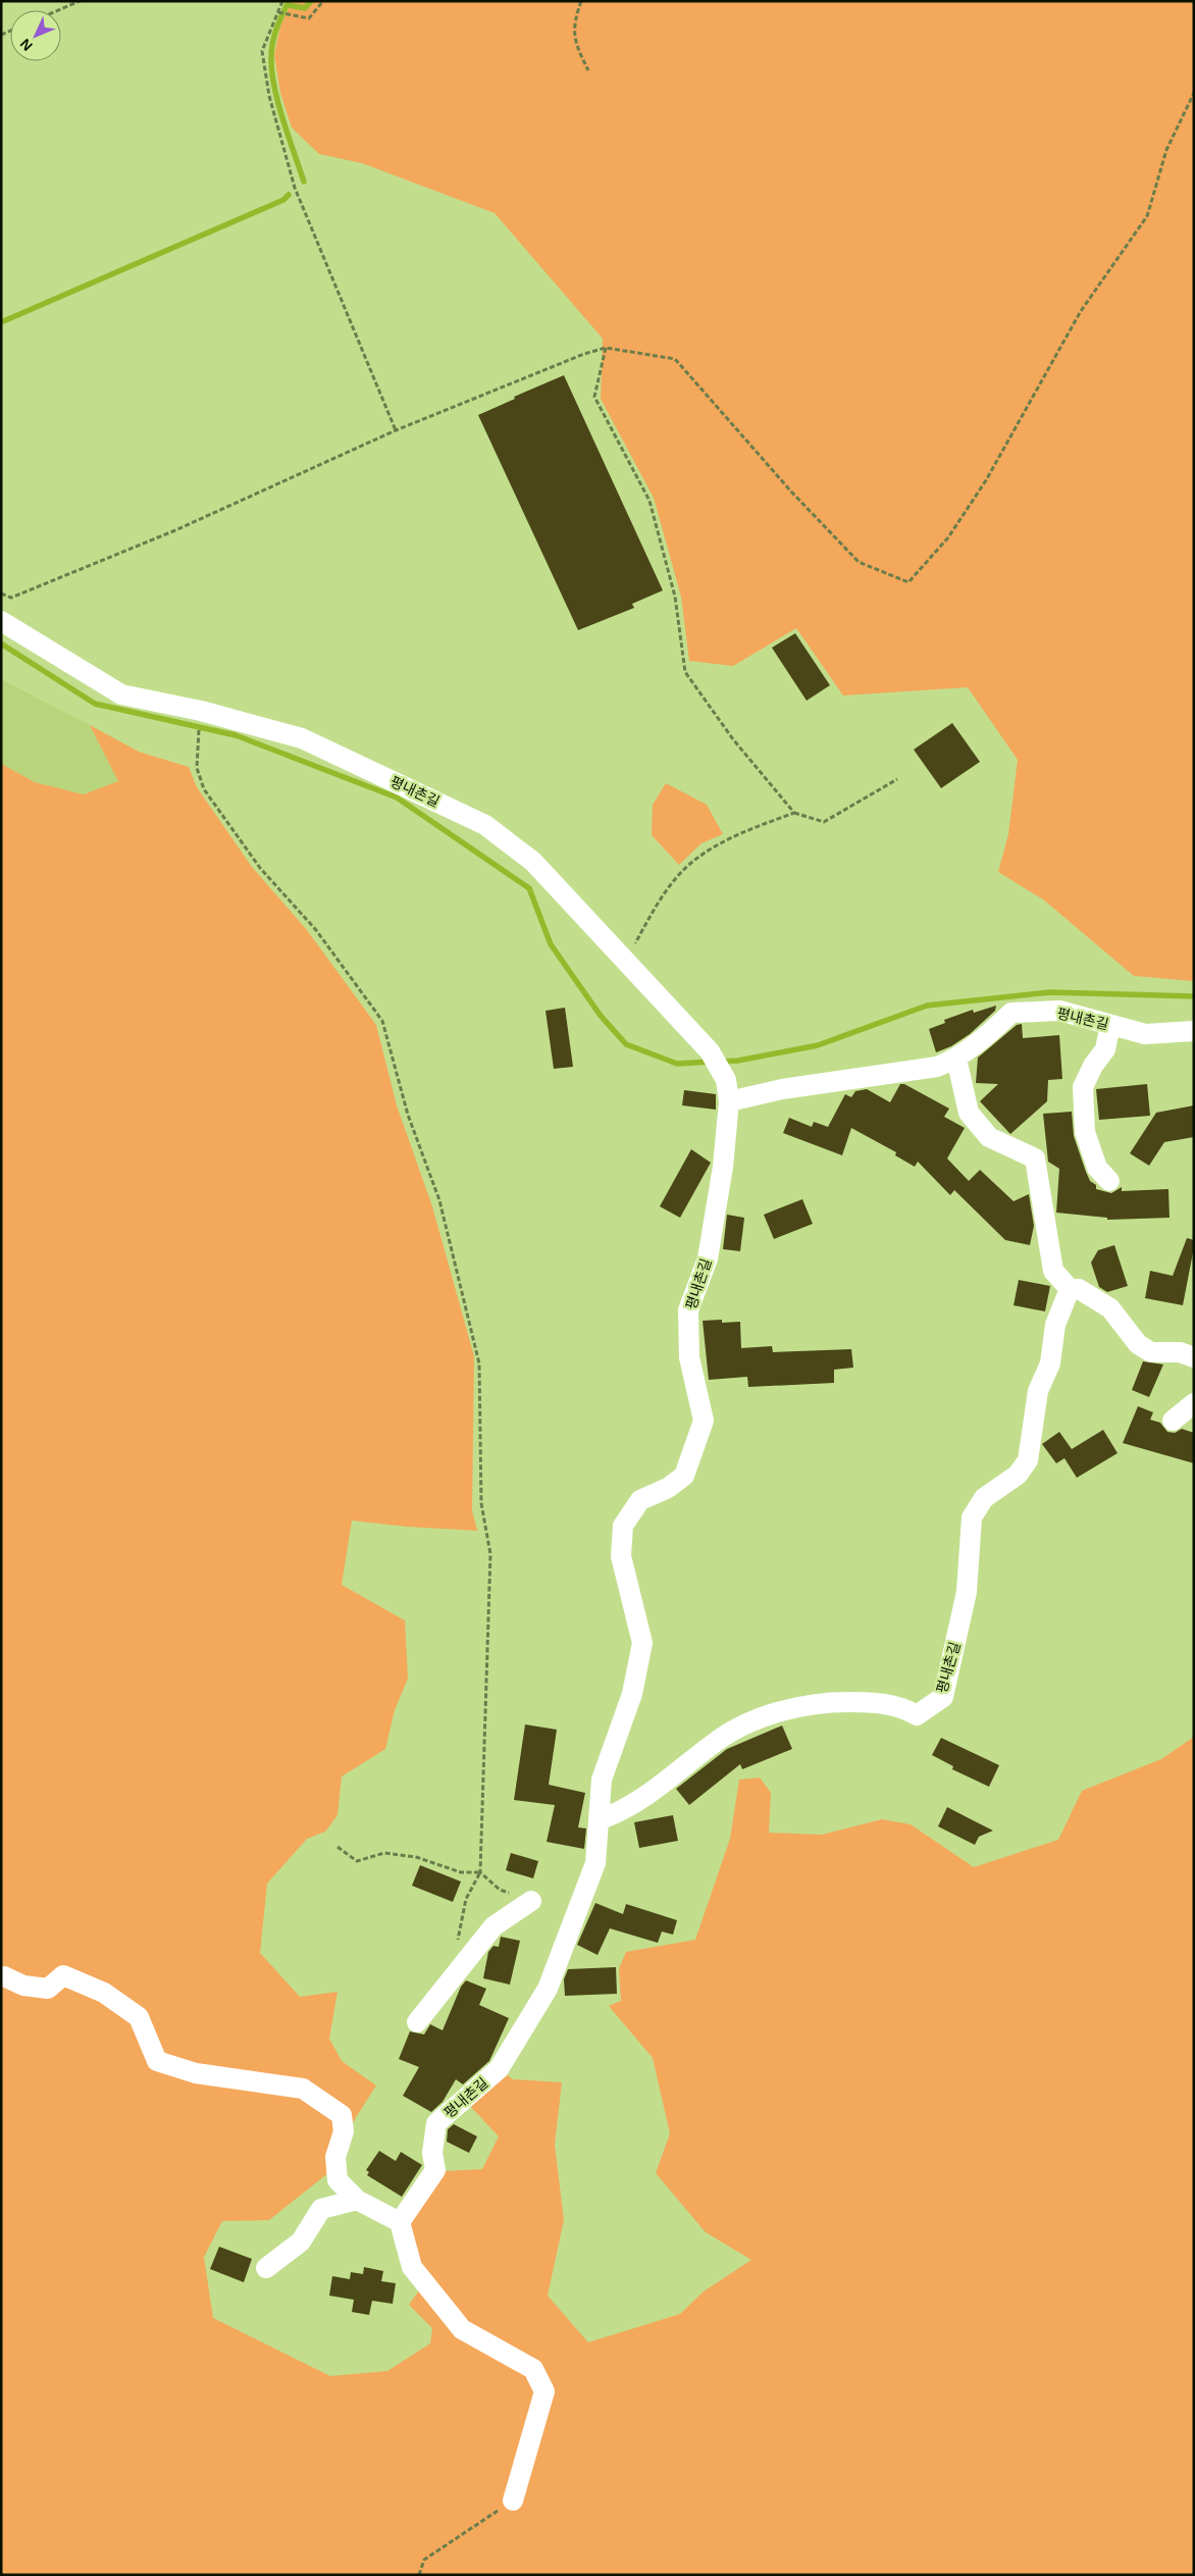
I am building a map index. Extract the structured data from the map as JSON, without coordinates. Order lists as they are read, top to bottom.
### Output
{
  "streets": {
    "street": ["평내촌길"]
  },
  "north": "bottom left"
}
